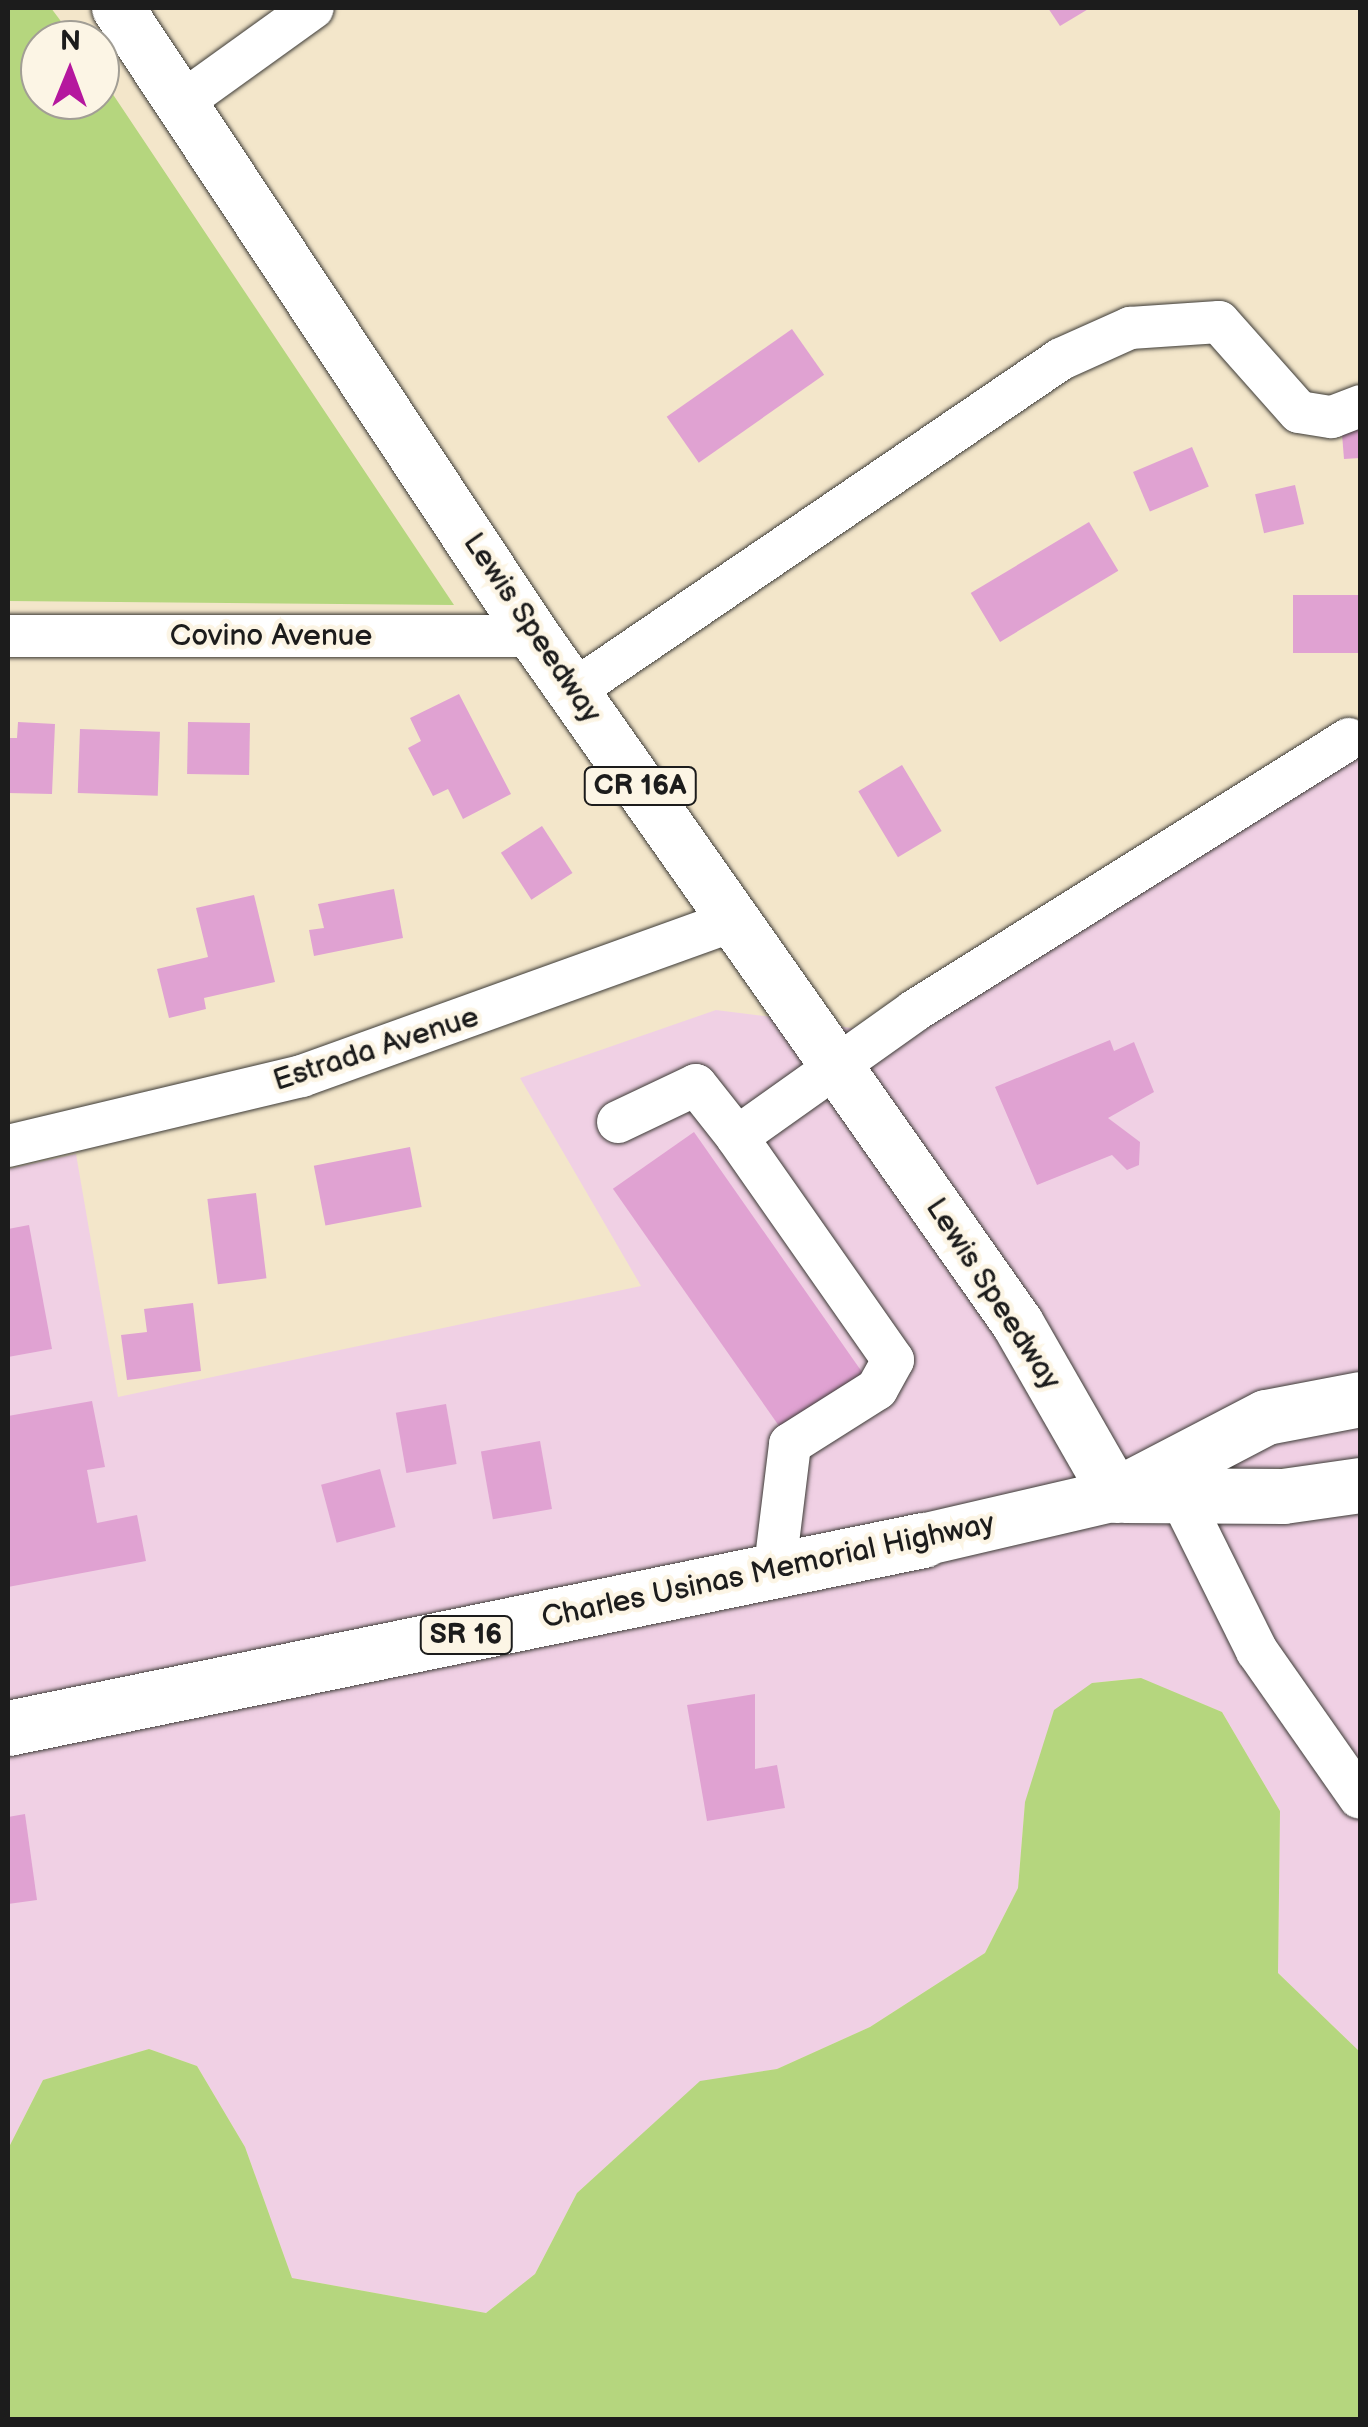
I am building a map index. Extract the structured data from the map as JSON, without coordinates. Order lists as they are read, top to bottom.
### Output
{
  "streets": {
    "highway": ["Charles Usinas Memorial Highway", "SR 16"],
    "main road": ["Lewis Speedway", "CR 16A"],
    "street": ["Covino Avenue", "Estrada Avenue"]
  },
  "crossings": [
    ["Lewis Speedway", "Covino Avenue"],
    ["Lewis Speedway", "Estrada Avenue"],
    ["Lewis Speedway", "Charles Usinas Memorial Highway"]
  ],
  "north": "top"
}
